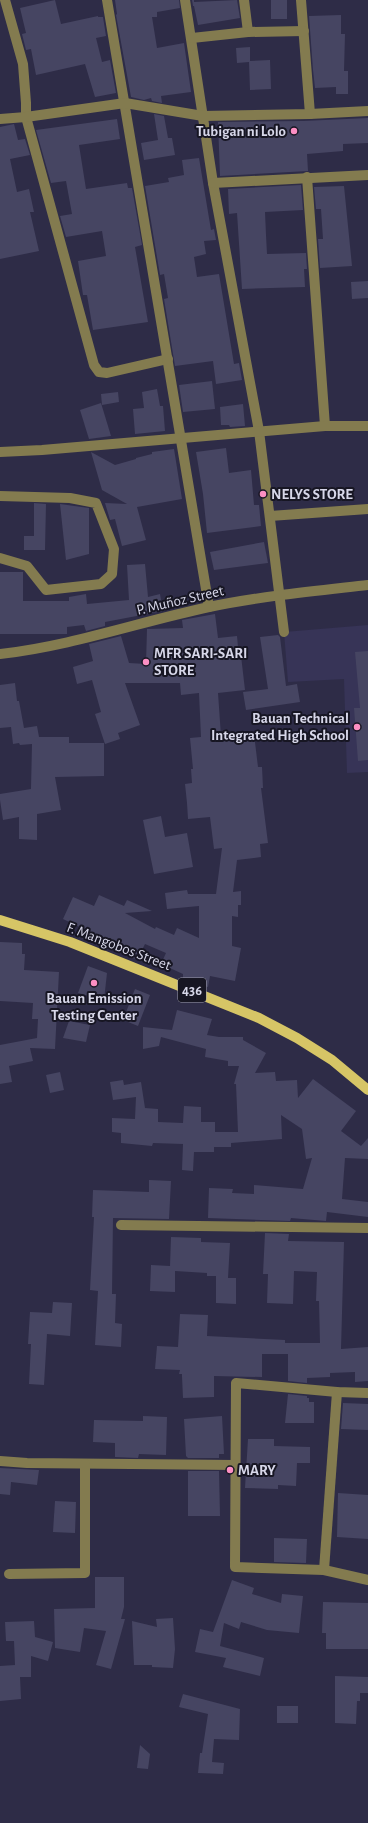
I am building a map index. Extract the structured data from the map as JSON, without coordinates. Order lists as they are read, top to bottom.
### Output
{
  "streets": {
    "main road": ["F. Mangobos Street", "436"],
    "street": ["P. Muñoz Street"]
  },
  "places": [
    "Tubigan ni Lolo",
    "NELYS STORE",
    "MFR SARI-SARI STORE",
    "Bauan Technical Integrated High School",
    "Bauan Emission Testing Center",
    "MARY"
  ]
}
